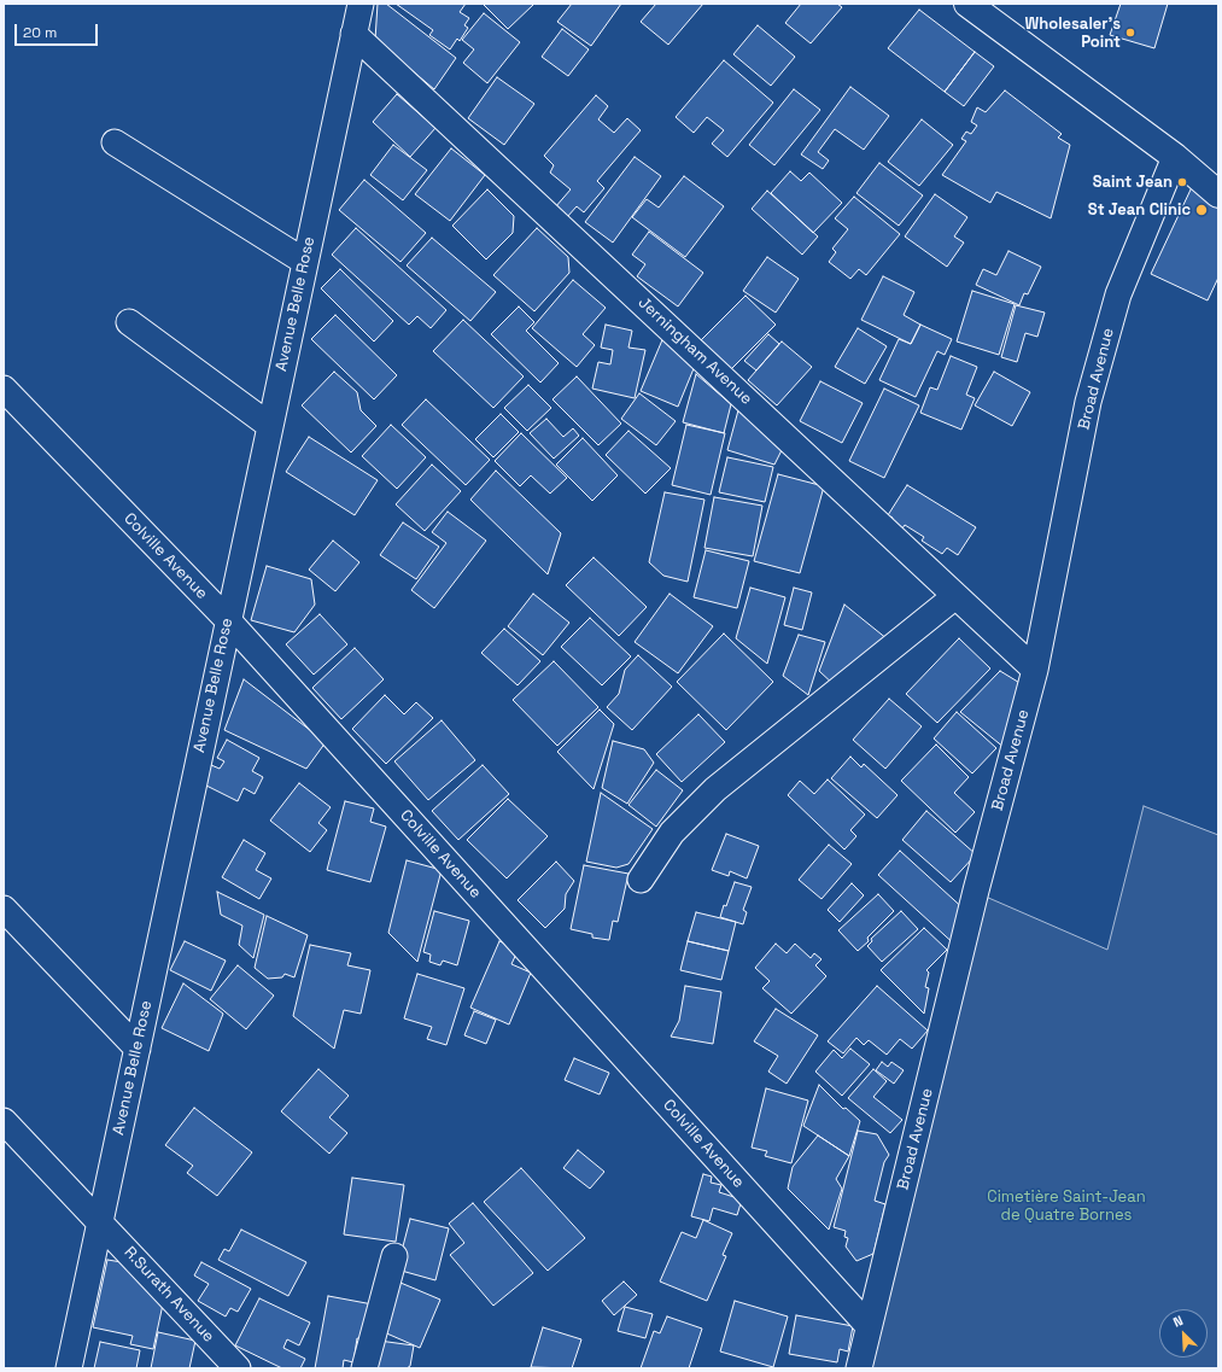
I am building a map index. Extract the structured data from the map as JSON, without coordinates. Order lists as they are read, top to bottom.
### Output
{
  "streets": {
    "street": [
      "Avenue Belle Rose",
      "Jerningham Avenue",
      "Broad Avenue",
      "Colville Avenue",
      "R.Surath Avenue"
    ]
  },
  "crossings": [
    ["Avenue Belle Rose", "Jerningham Avenue"],
    ["Avenue Belle Rose", "Colville Avenue"],
    ["Avenue Belle Rose", "R.Surath Avenue"],
    ["Jerningham Avenue", "Broad Avenue"],
    ["Broad Avenue", "Colville Avenue"]
  ],
  "parks": ["Cimetière Saint-Jean de Quatre Bornes"],
  "places": ["Wholesaler's Point", "Saint Jean", "St Jean Clinic"],
  "scale_bar": "20 m",
  "north": "top left"
}
